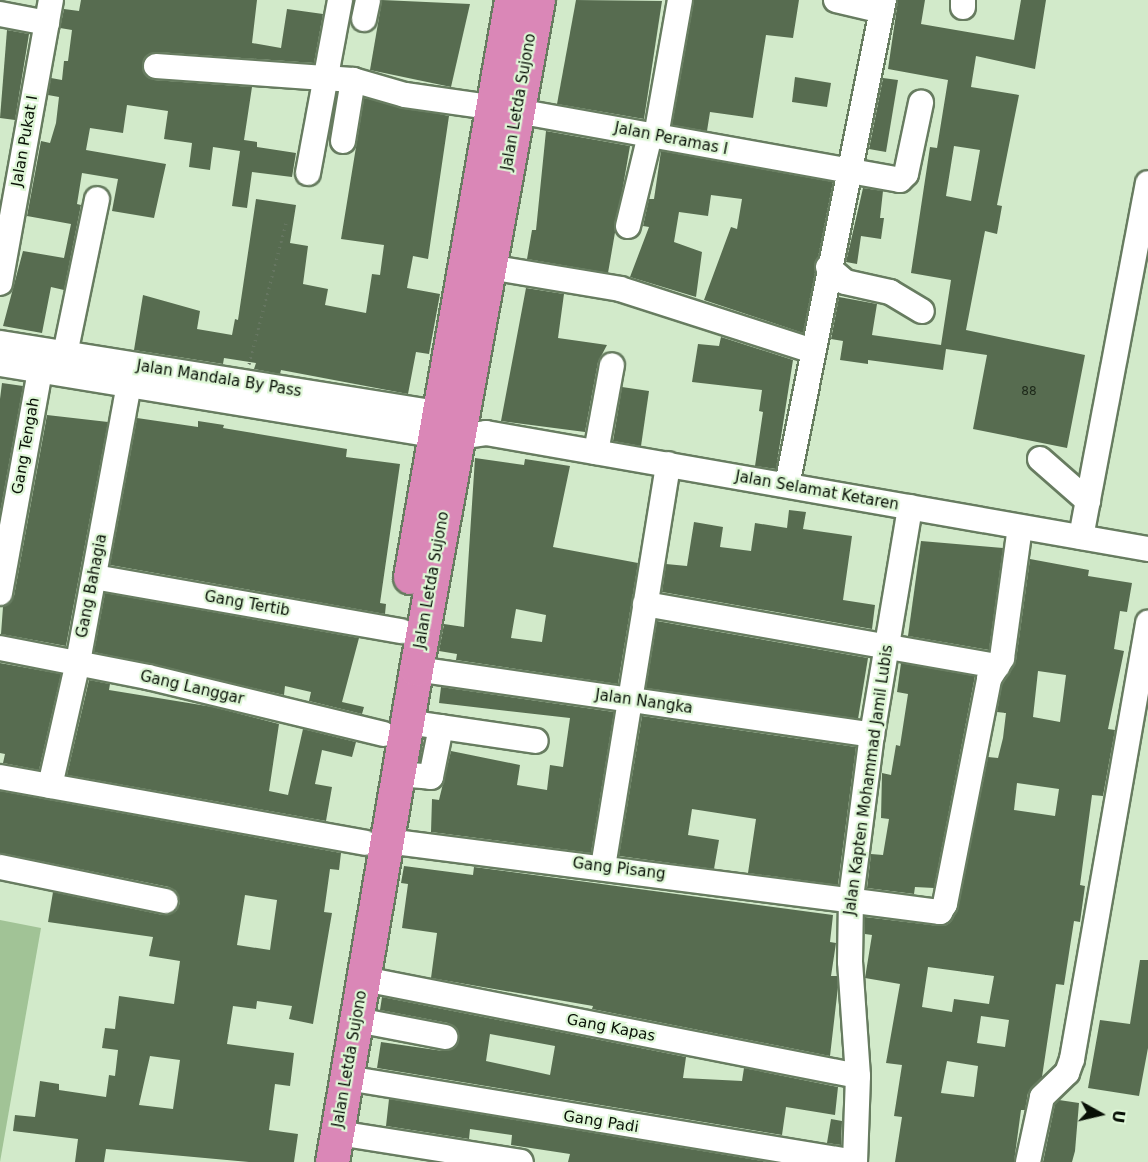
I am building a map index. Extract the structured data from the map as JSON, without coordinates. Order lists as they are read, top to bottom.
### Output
{
  "streets": {
    "highway": ["Jalan Letda Sujono"],
    "street": [
      "Jalan Peramas I",
      "Jalan Pukat I",
      "Jalan Mandala By Pass",
      "Gang Tengah",
      "Jalan Selamat Ketaren",
      "Gang Bahagia",
      "Gang Tertib",
      "Gang Langgar",
      "Jalan Nangka",
      "Jalan Kapten Mohammad Jamil Lubis",
      "Gang Pisang",
      "Gang Kapas",
      "Gang Padi"
    ]
  },
  "crossings": [
    ["Jalan Letda Sujono", "Jalan Peramas I"],
    ["Jalan Letda Sujono", "Jalan Mandala By Pass"],
    ["Jalan Letda Sujono", "Jalan Selamat Ketaren"],
    ["Jalan Letda Sujono", "Gang Tertib"],
    ["Jalan Letda Sujono", "Gang Langgar"],
    ["Jalan Letda Sujono", "Jalan Nangka"],
    ["Jalan Letda Sujono", "Gang Pisang"],
    ["Jalan Letda Sujono", "Gang Kapas"],
    ["Jalan Letda Sujono", "Gang Padi"],
    ["Jalan Mandala By Pass", "Gang Tengah"],
    ["Jalan Mandala By Pass", "Jalan Selamat Ketaren"],
    ["Jalan Mandala By Pass", "Gang Bahagia"],
    ["Jalan Selamat Ketaren", "Jalan Kapten Mohammad Jamil Lubis"],
    ["Gang Bahagia", "Gang Tertib"],
    ["Gang Bahagia", "Gang Langgar"],
    ["Gang Bahagia", "Gang Pisang"],
    ["Jalan Nangka", "Jalan Kapten Mohammad Jamil Lubis"],
    ["Jalan Kapten Mohammad Jamil Lubis", "Gang Pisang"],
    ["Jalan Kapten Mohammad Jamil Lubis", "Gang Kapas"],
    ["Jalan Kapten Mohammad Jamil Lubis", "Gang Padi"]
  ],
  "house_numbers": ["88"],
  "north": "right"
}
